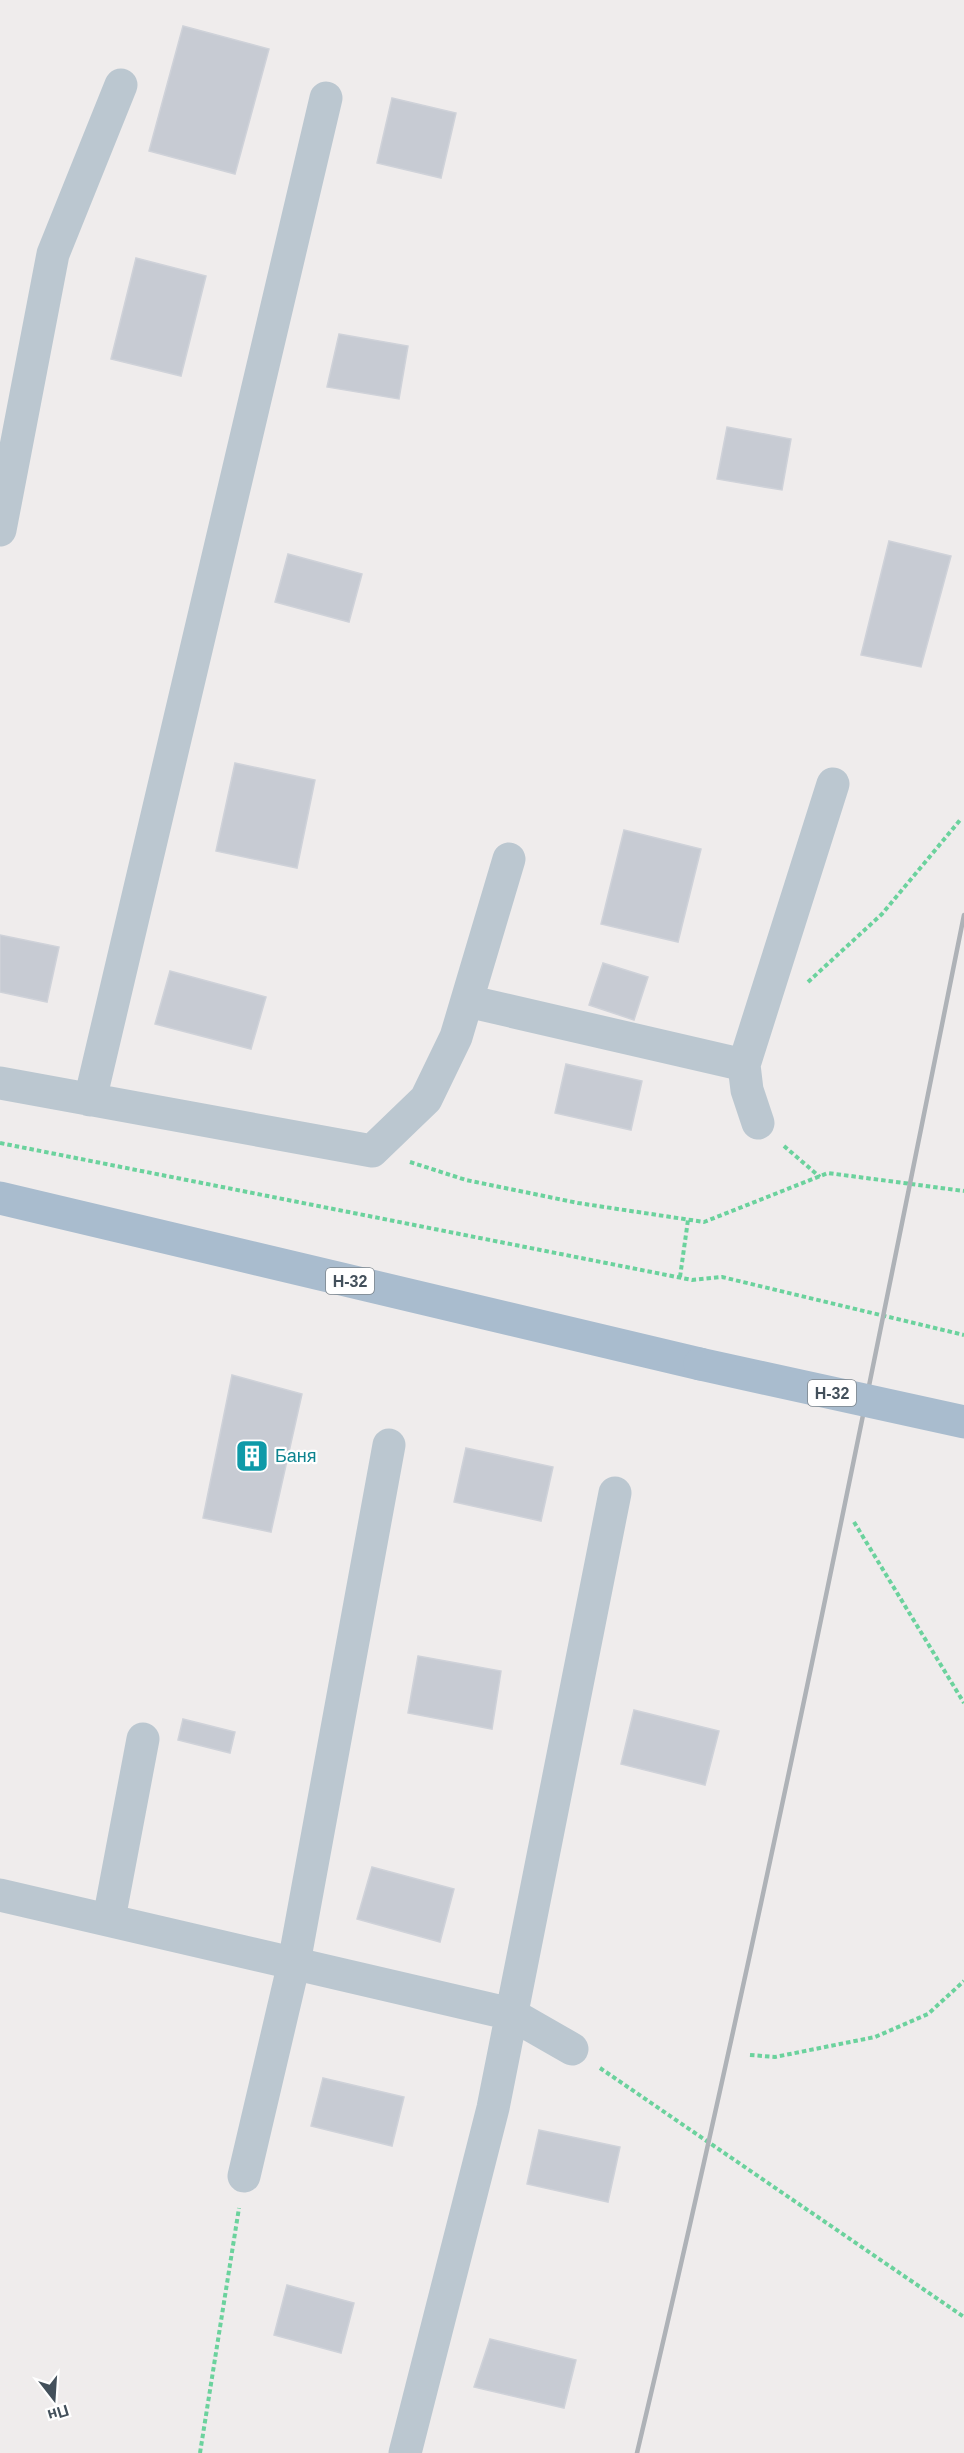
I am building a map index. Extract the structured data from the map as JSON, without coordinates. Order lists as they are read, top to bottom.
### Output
{
  "streets": {
    "main road": ["Н-32"]
  },
  "places": {
    "building": ["Баня"]
  },
  "north": "bottom"
}
